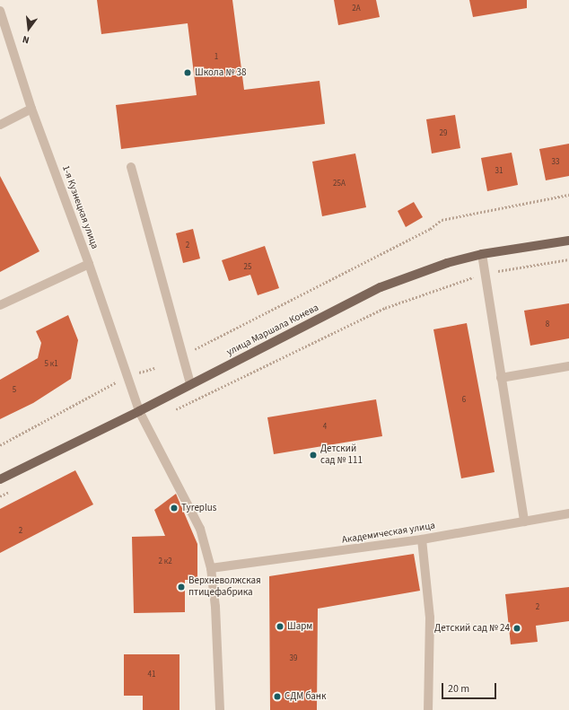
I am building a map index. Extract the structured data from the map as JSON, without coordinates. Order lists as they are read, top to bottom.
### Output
{
  "streets": {
    "main road": ["улица Маршала Конева"],
    "street": ["1-я Кузнецкая улица", "Академическая улица"]
  },
  "crossings": [
    ["1-я Кузнецкая улица", "улица Маршала Конева"],
    ["1-я Кузнецкая улица", "Академическая улица"]
  ],
  "places": [
    "Школа № 38",
    "Детский сад № 111",
    "Tyreplus",
    "Верхневолжская птицефабрика",
    "Шарм",
    "Детский сад № 24",
    "СДМ банк"
  ],
  "house_numbers": [
    "2А",
    "1",
    "29",
    "33",
    "31",
    "25А",
    "2",
    "25",
    "8",
    "5 к1",
    "5",
    "6",
    "4",
    "2",
    "2 к2",
    "2",
    "39",
    "41"
  ],
  "scale_bar": "20 m",
  "north": "bottom"
}
